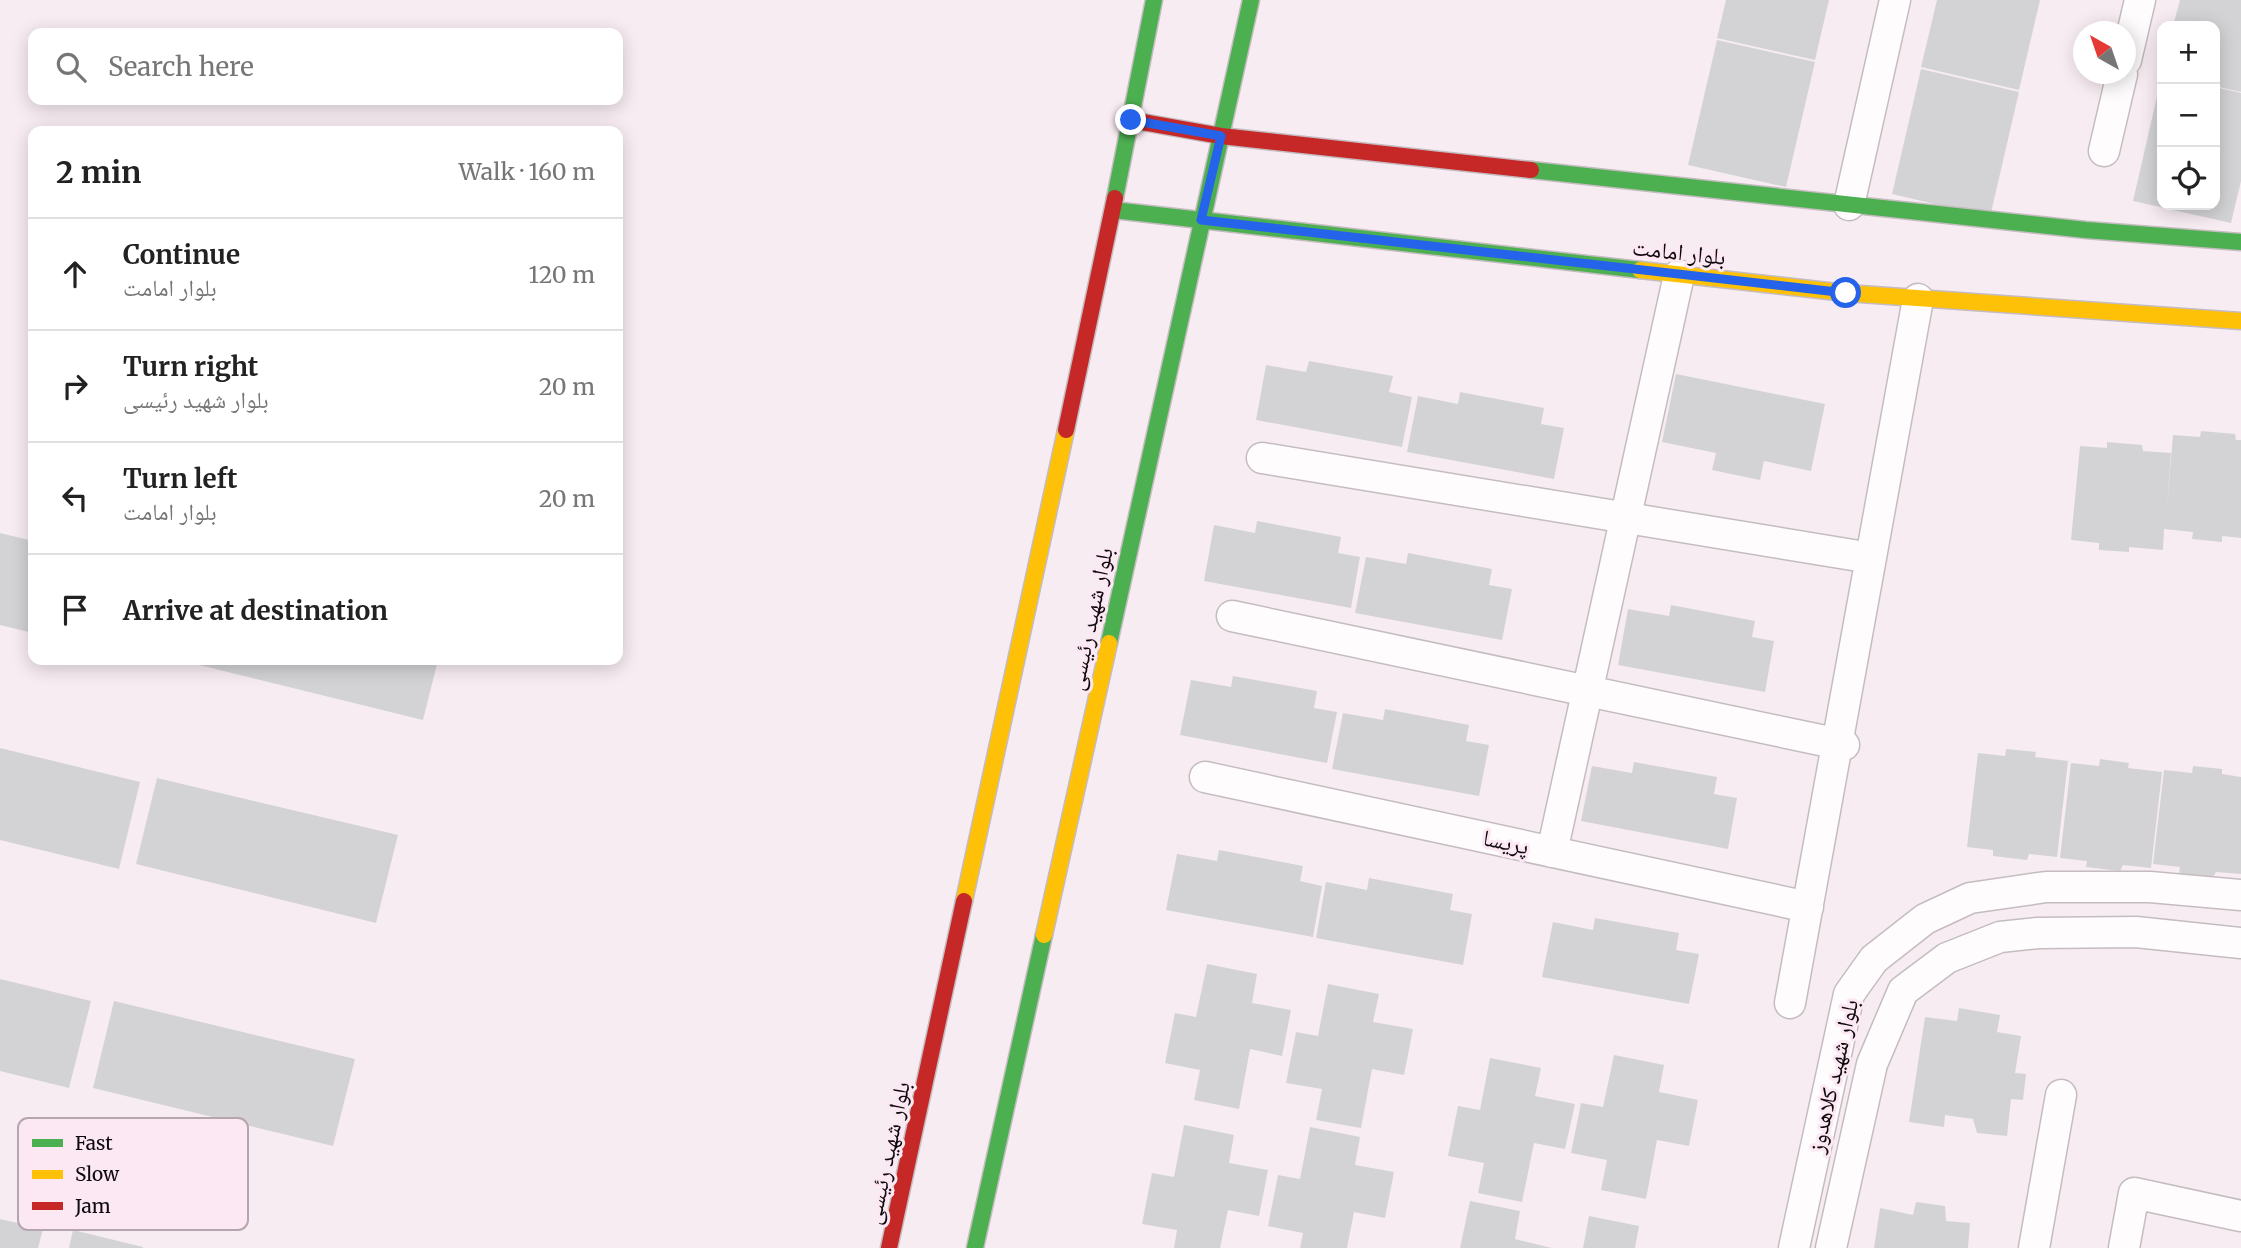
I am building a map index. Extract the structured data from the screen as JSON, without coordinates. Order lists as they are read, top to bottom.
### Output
{
  "streets": {
    "main road": ["بلوار امامت", "بلوار شهید رئیسی"],
    "street": ["پریسا", "بلوار شهید کلاهدوز"]
  },
  "crossings": [
    ["بلوار امامت", "بلوار شهید رئیسی"]
  ],
  "legend": ["Fast", "Slow", "Jam"],
  "north": "top left",
  "page": {
    "map_buttons": ["+", "−"],
    "search": "Search here",
    "heading": ["2 min", "Walk · 160 m"],
    "list": [
      ["Continue", "بلوار امامت", "120 m"],
      ["Turn right", "بلوار شهید رئیسی", "20 m"],
      ["Turn left", "بلوار امامت", "20 m"],
      "Arrive at destination"
    ]
  }
}
